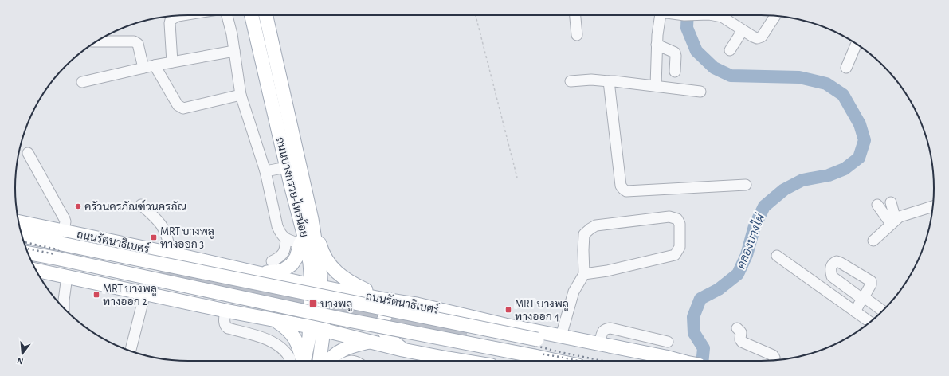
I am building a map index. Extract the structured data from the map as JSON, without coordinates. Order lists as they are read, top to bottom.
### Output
{
  "streets": {
    "main road": ["ถนนบางกรวย-ไทรน้อย", "ถนนรัตนาธิเบศร์"]
  },
  "crossings": [
    ["ถนนบางกรวย-ไทรน้อย", "ถนนรัตนาธิเบศร์"]
  ],
  "water": ["คลองบางไผ่"],
  "places": {
    "other": ["ครัวนครภัณฑ์วนครภัณ"],
    "transit": [
      "MRT บางพลู ทางออก 3",
      "MRT บางพลู ทางออก 2",
      "บางพลู",
      "MRT บางพลู ทางออก 4"
    ]
  },
  "north": "bottom"
}
